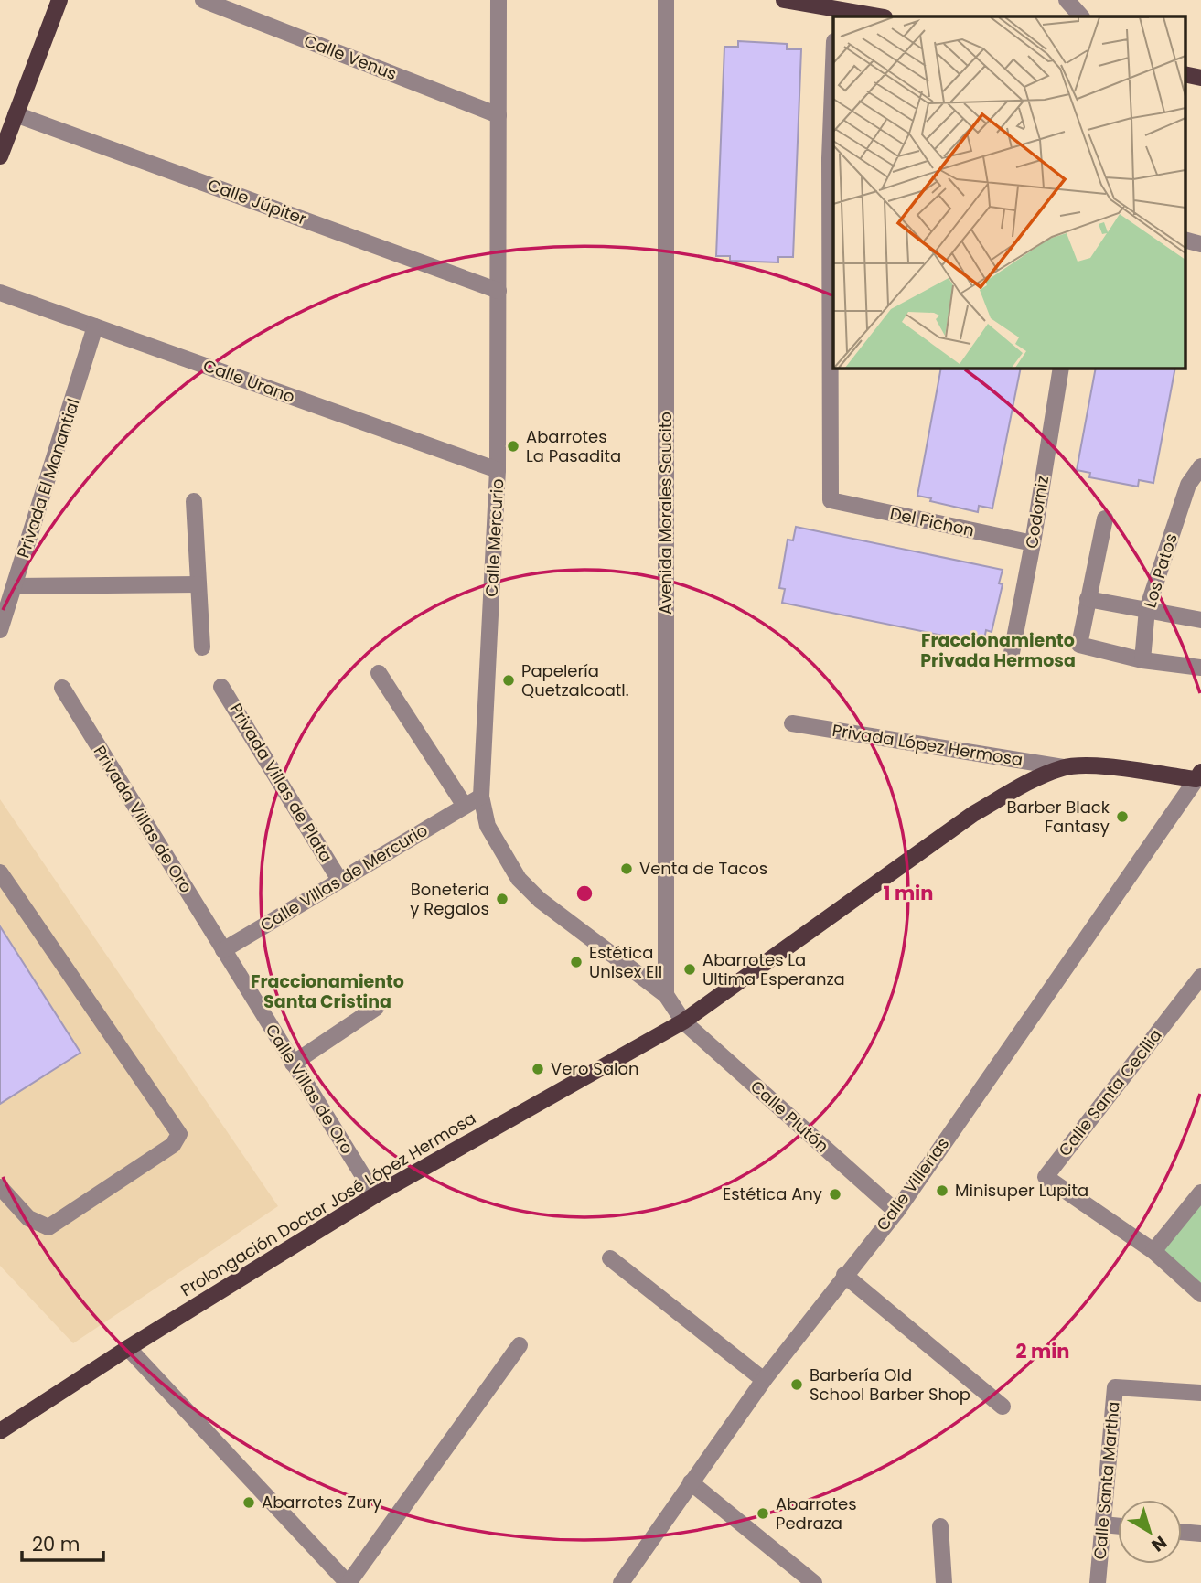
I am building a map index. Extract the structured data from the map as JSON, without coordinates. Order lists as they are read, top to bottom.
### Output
{
  "streets": {
    "main road": ["Prolongación Doctor José López Hermosa"],
    "street": [
      "Calle Venus",
      "Calle Júpiter",
      "Calle Urano",
      "Privada El Manantial",
      "Codorniz",
      "Avenida Morales Saucito",
      "Del Pichon",
      "Calle Mercurio",
      "Los Patos",
      "Privada López Hermosa",
      "Privada Villas de Plata",
      "Privada Villas de Oro",
      "Calle Villas de Mercurio",
      "Calle Villas de Oro",
      "Calle Santa Cecilia",
      "Calle Plutón",
      "Calle Villerías",
      "Calle Santa Martha"
    ]
  },
  "crossings": [
    ["Calle Venus", "Calle Mercurio"],
    ["Calle Júpiter", "Calle Mercurio"],
    ["Calle Urano", "Privada El Manantial"],
    ["Calle Urano", "Calle Mercurio"],
    ["Codorniz", "Del Pichon"],
    ["Avenida Morales Saucito", "Calle Mercurio"],
    ["Calle Mercurio", "Calle Villas de Mercurio"],
    ["Privada López Hermosa", "Prolongación Doctor José López Hermosa"],
    ["Privada Villas de Plata", "Calle Villas de Mercurio"],
    ["Privada Villas de Oro", "Calle Villas de Mercurio"],
    ["Privada Villas de Oro", "Calle Villas de Oro"],
    ["Calle Villas de Mercurio", "Calle Villas de Oro"],
    ["Calle Villas de Oro", "Prolongación Doctor José López Hermosa"],
    ["Calle Plutón", "Calle Villerías"],
    ["Calle Plutón", "Prolongación Doctor José López Hermosa"]
  ],
  "districts": ["Fraccionamiento Privada Hermosa", "Fraccionamiento Santa Cristina"],
  "places": [
    "Abarrotes La Pasadita",
    "Papelería Quetzalcoatl.",
    "Barber Black Fantasy",
    "Venta de Tacos",
    "Boneteria y Regalos",
    "Estética Unisex Eli",
    "Abarrotes La Ultima Esperanza",
    "Vero Salon",
    "Minisuper Lupita",
    "Estética Any",
    "Barbería Old School Barber Shop",
    "Abarrotes Zury",
    "Abarrotes Pedraza"
  ],
  "scale_bar": "20 m",
  "north": "bottom right",
  "rings": ["1 min", "2 min"]
}
